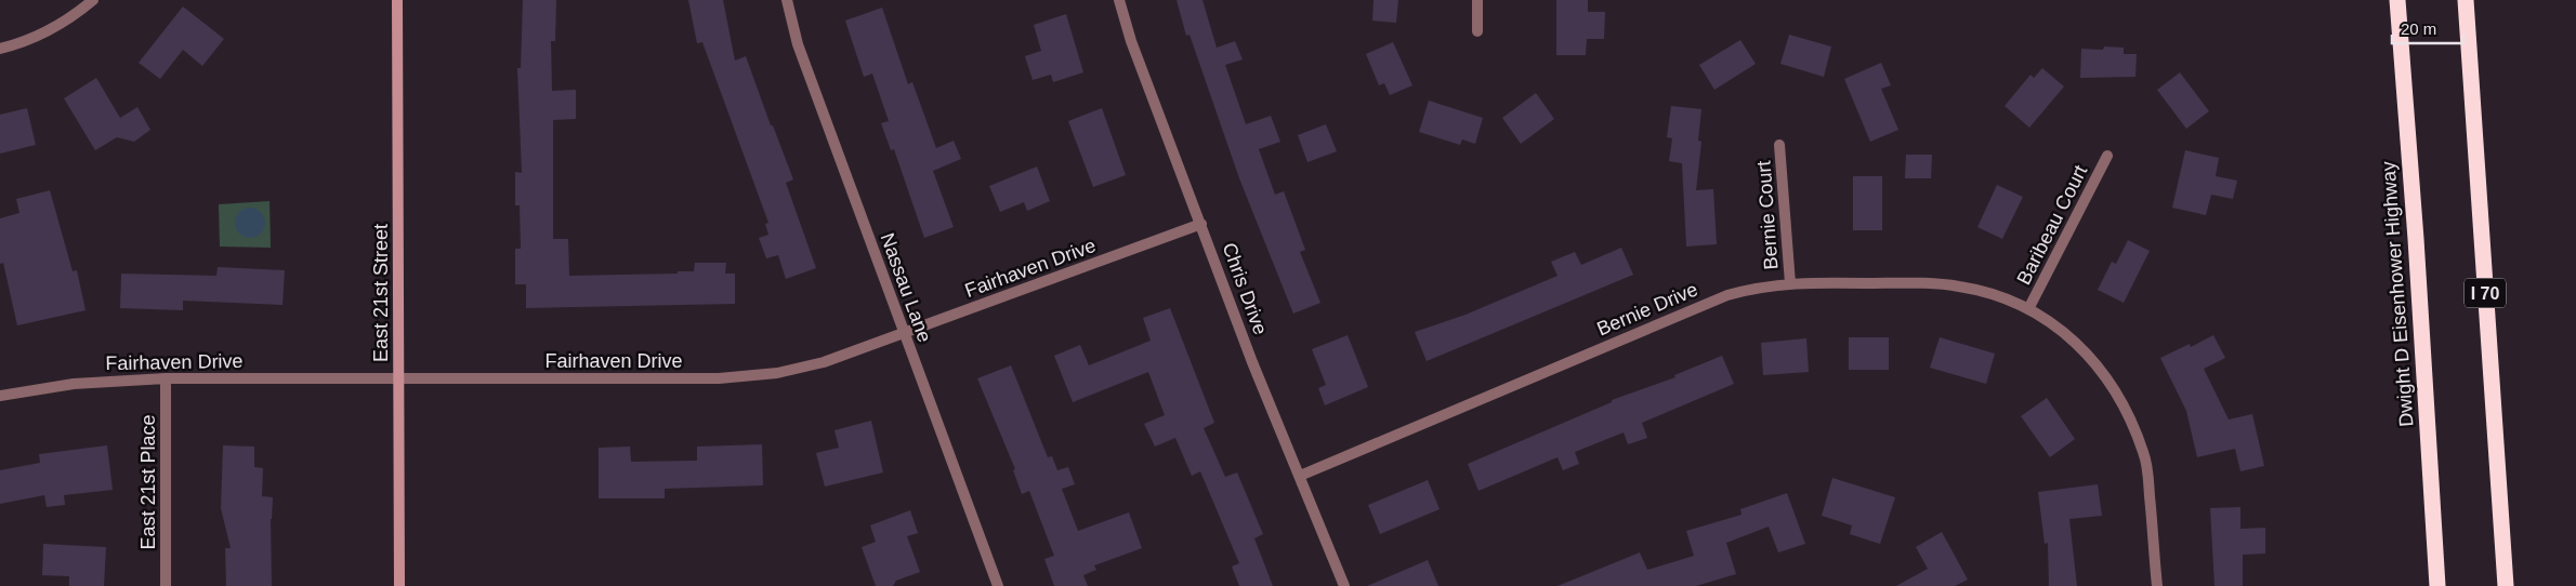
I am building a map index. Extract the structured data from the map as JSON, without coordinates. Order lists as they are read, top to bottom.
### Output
{
  "streets": {
    "highway": ["I 70", "Dwight D Eisenhower Highway"],
    "main road": ["East 21st Street"],
    "street": [
      "Bernie Court",
      "Baribeau Court",
      "Fairhaven Drive",
      "Nassau Lane",
      "Chris Drive",
      "Bernie Drive",
      "East 21st Place"
    ]
  },
  "crossings": [
    ["Bernie Court", "Bernie Drive"],
    ["Baribeau Court", "Bernie Drive"],
    ["Fairhaven Drive", "Nassau Lane"],
    ["Fairhaven Drive", "Chris Drive"],
    ["Fairhaven Drive", "East 21st Street"],
    ["Fairhaven Drive", "East 21st Place"],
    ["Chris Drive", "Bernie Drive"]
  ],
  "scale_bar": "20 m"
}
